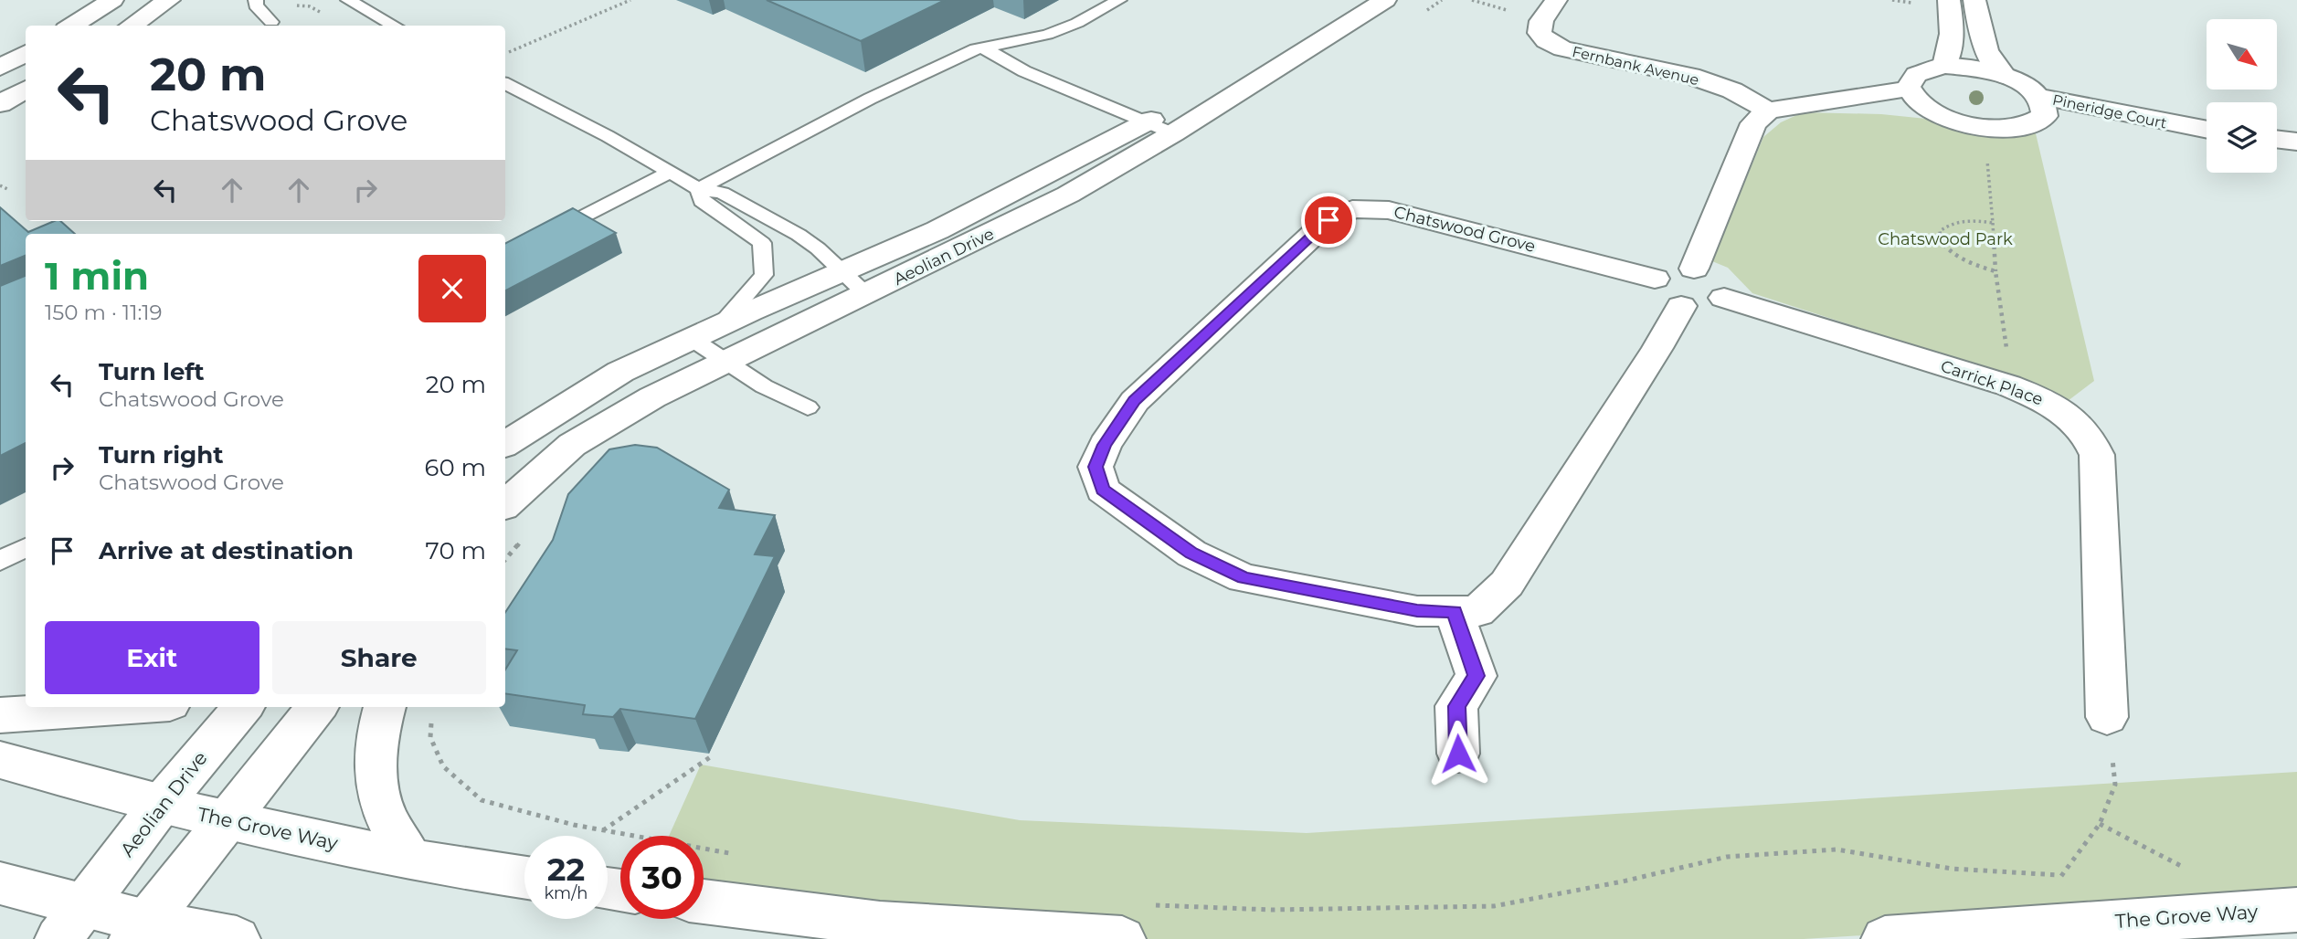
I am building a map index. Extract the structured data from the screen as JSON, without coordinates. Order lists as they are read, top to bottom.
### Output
{
  "streets": {
    "street": [
      "Fernbank Avenue",
      "Pineridge Court",
      "Chatswood Grove",
      "Aeolian Drive",
      "Carrick Place",
      "The Grove Way"
    ]
  },
  "crossings": [
    ["Aeolian Drive", "The Grove Way"]
  ],
  "parks": ["Chatswood Park"],
  "north": "bottom right",
  "page": {
    "turn": ["20 m", "Chatswood Grove"],
    "heading": ["1 min", "150 m · 11:19"],
    "list": [
      {
        "name": "Turn left",
        "note": "Chatswood Grove",
        "value": "20 m"
      },
      {
        "name": "Turn right",
        "note": "Chatswood Grove",
        "value": "60 m"
      },
      {
        "name": "Arrive at destination",
        "value": "70 m"
      }
    ],
    "buttons": ["Exit", "Share"],
    "speed": "22 km/h",
    "limit": "30"
  }
}
